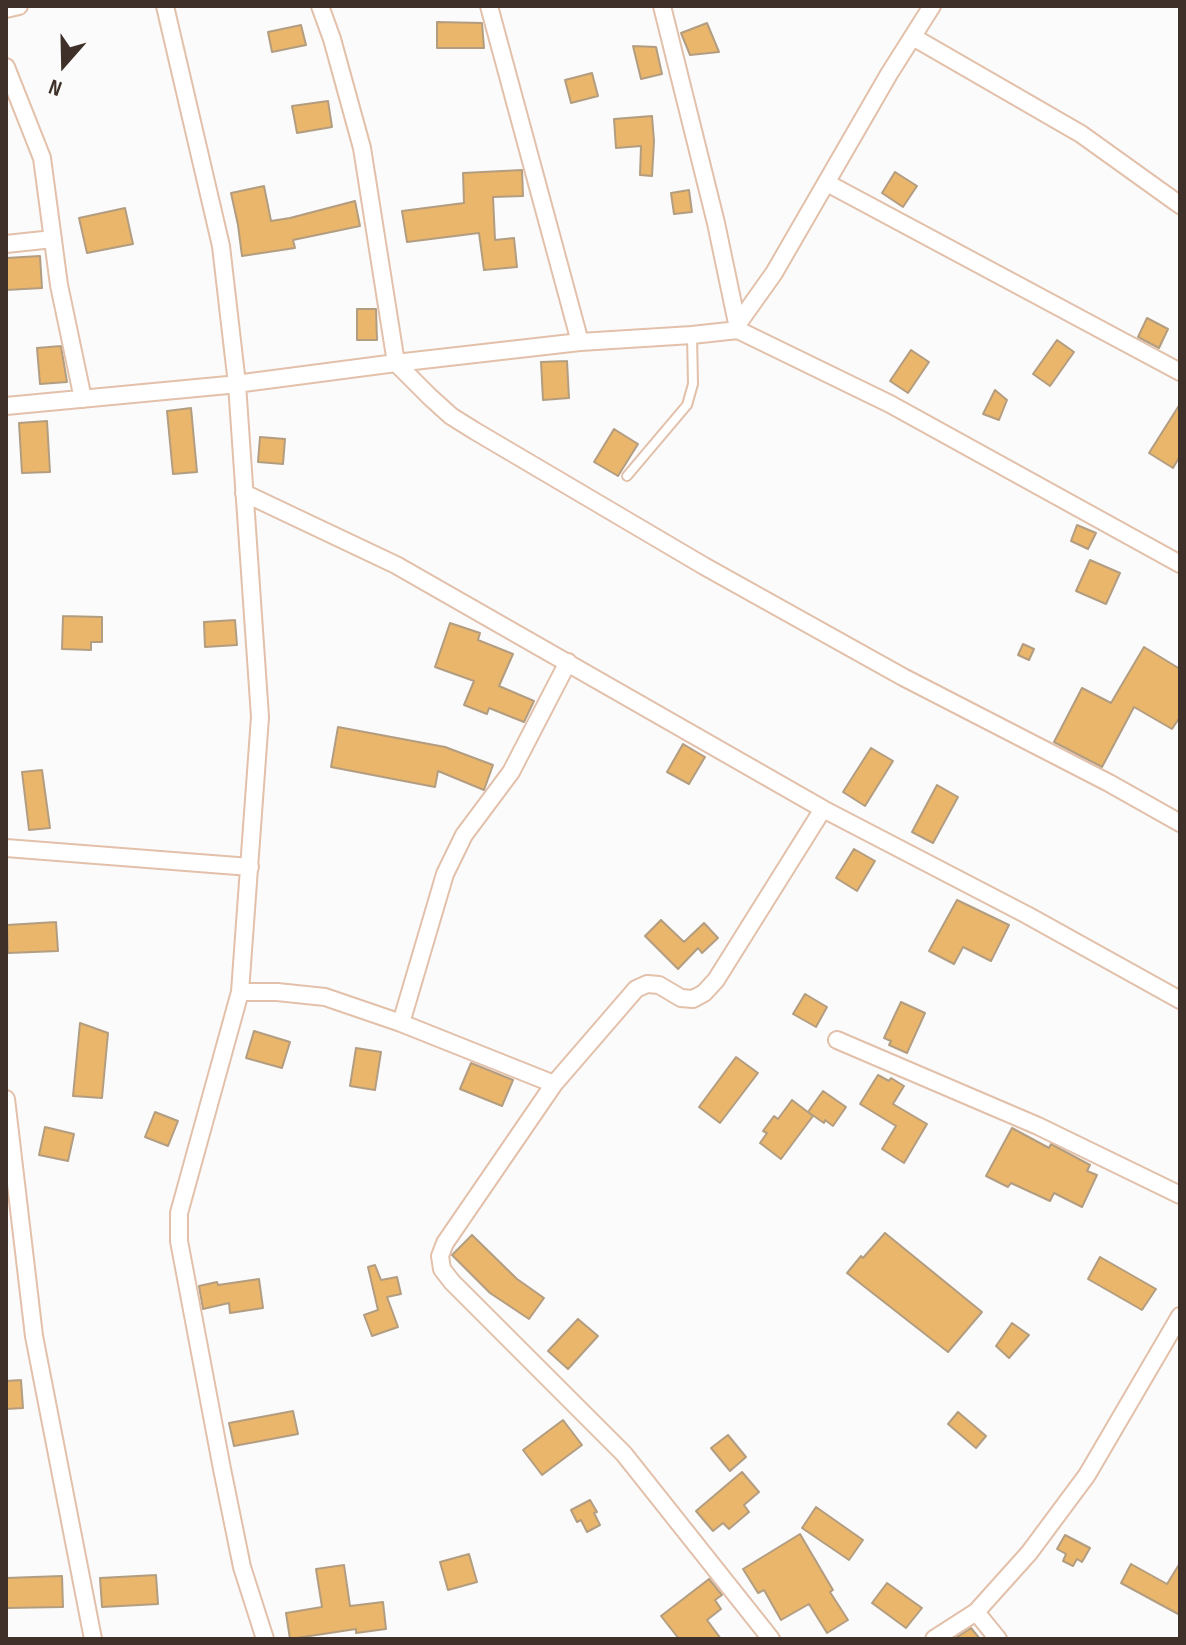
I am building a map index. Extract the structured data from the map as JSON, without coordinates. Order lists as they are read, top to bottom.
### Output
{
  "north": "bottom"
}
